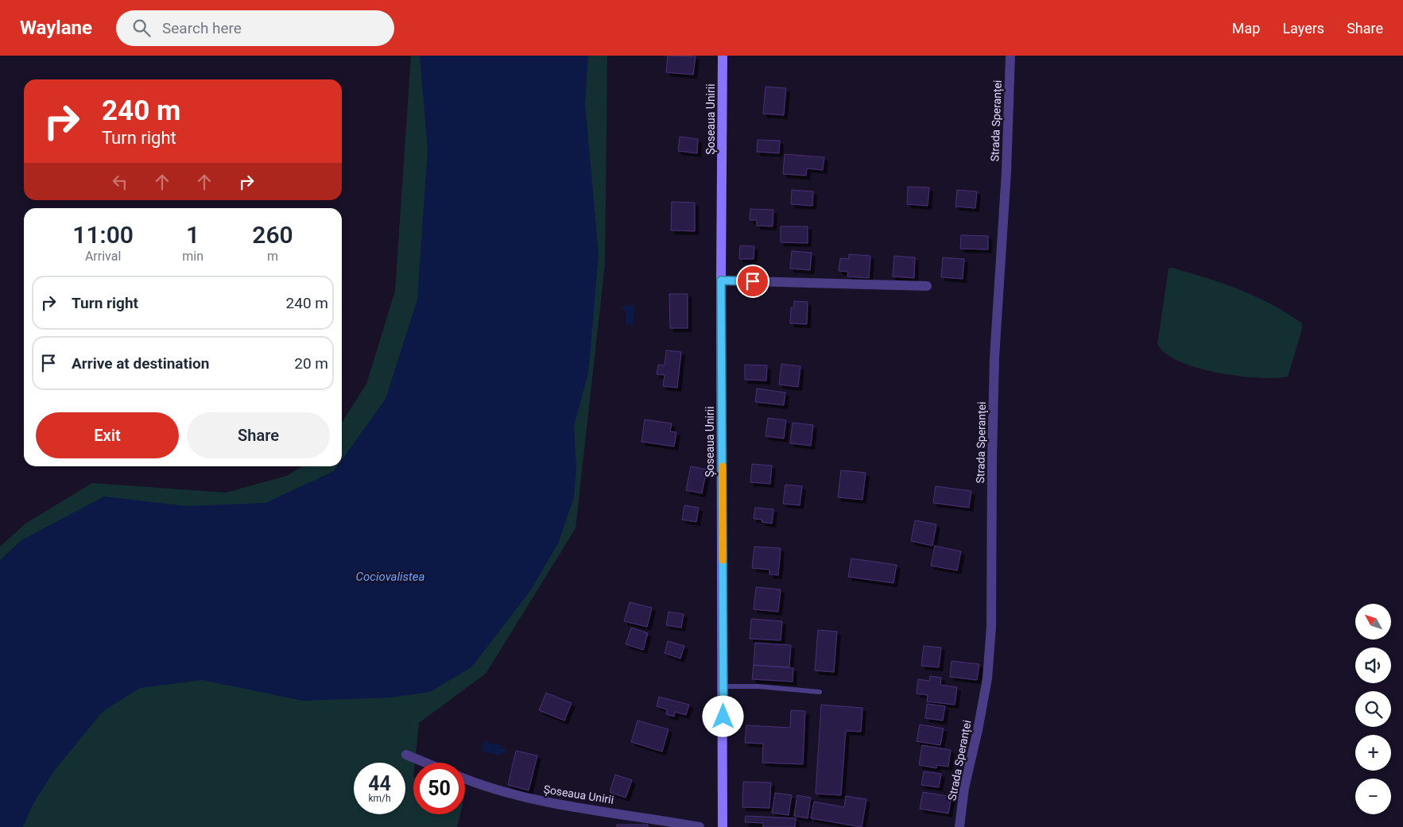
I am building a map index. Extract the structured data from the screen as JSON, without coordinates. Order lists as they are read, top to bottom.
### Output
{
  "streets": {
    "main road": ["Șoseaua Unirii"],
    "street": ["Strada Speranței"]
  },
  "water": ["Cociovalistea"],
  "north": "top left",
  "page": {
    "header": "Waylane",
    "search": "Search here",
    "nav": ["Map", "Layers", "Share"],
    "turn": ["240 m", "Turn right"],
    "eta": [
      "11:00",
      "Arrival",
      "1",
      "min",
      "260",
      "m"
    ],
    "list": [
      {
        "name": "Turn right",
        "value": "240 m"
      },
      {
        "name": "Arrive at destination",
        "value": "20 m"
      }
    ],
    "buttons": ["Exit", "Share"],
    "map_buttons": ["+", "−"],
    "speed": "44 km/h",
    "limit": "50"
  }
}
